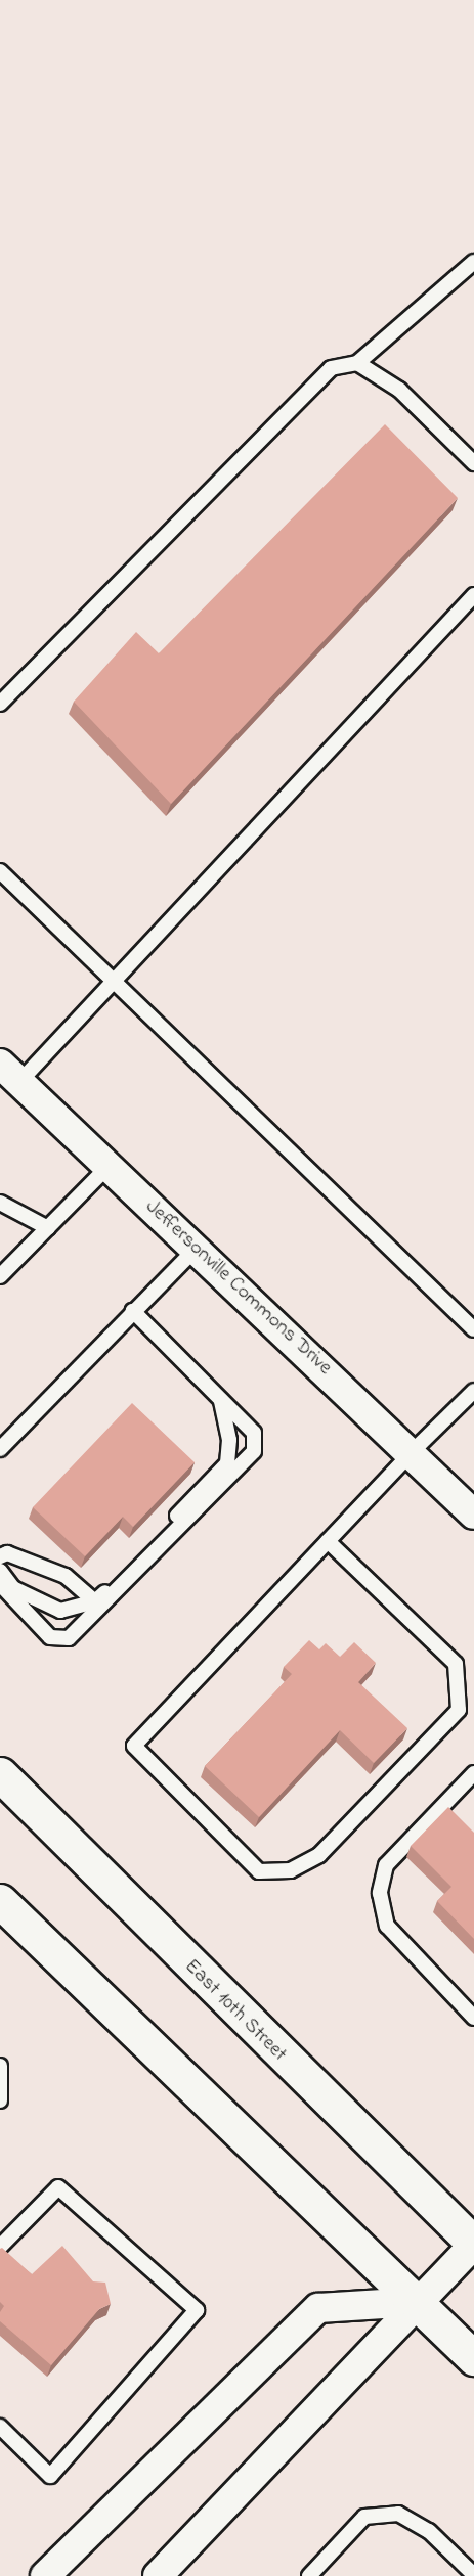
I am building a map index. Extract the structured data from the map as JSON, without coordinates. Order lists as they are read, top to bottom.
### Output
{
  "streets": {
    "main road": ["East 10th Street"],
    "street": ["Jeffersonville Commons Drive"]
  }
}
